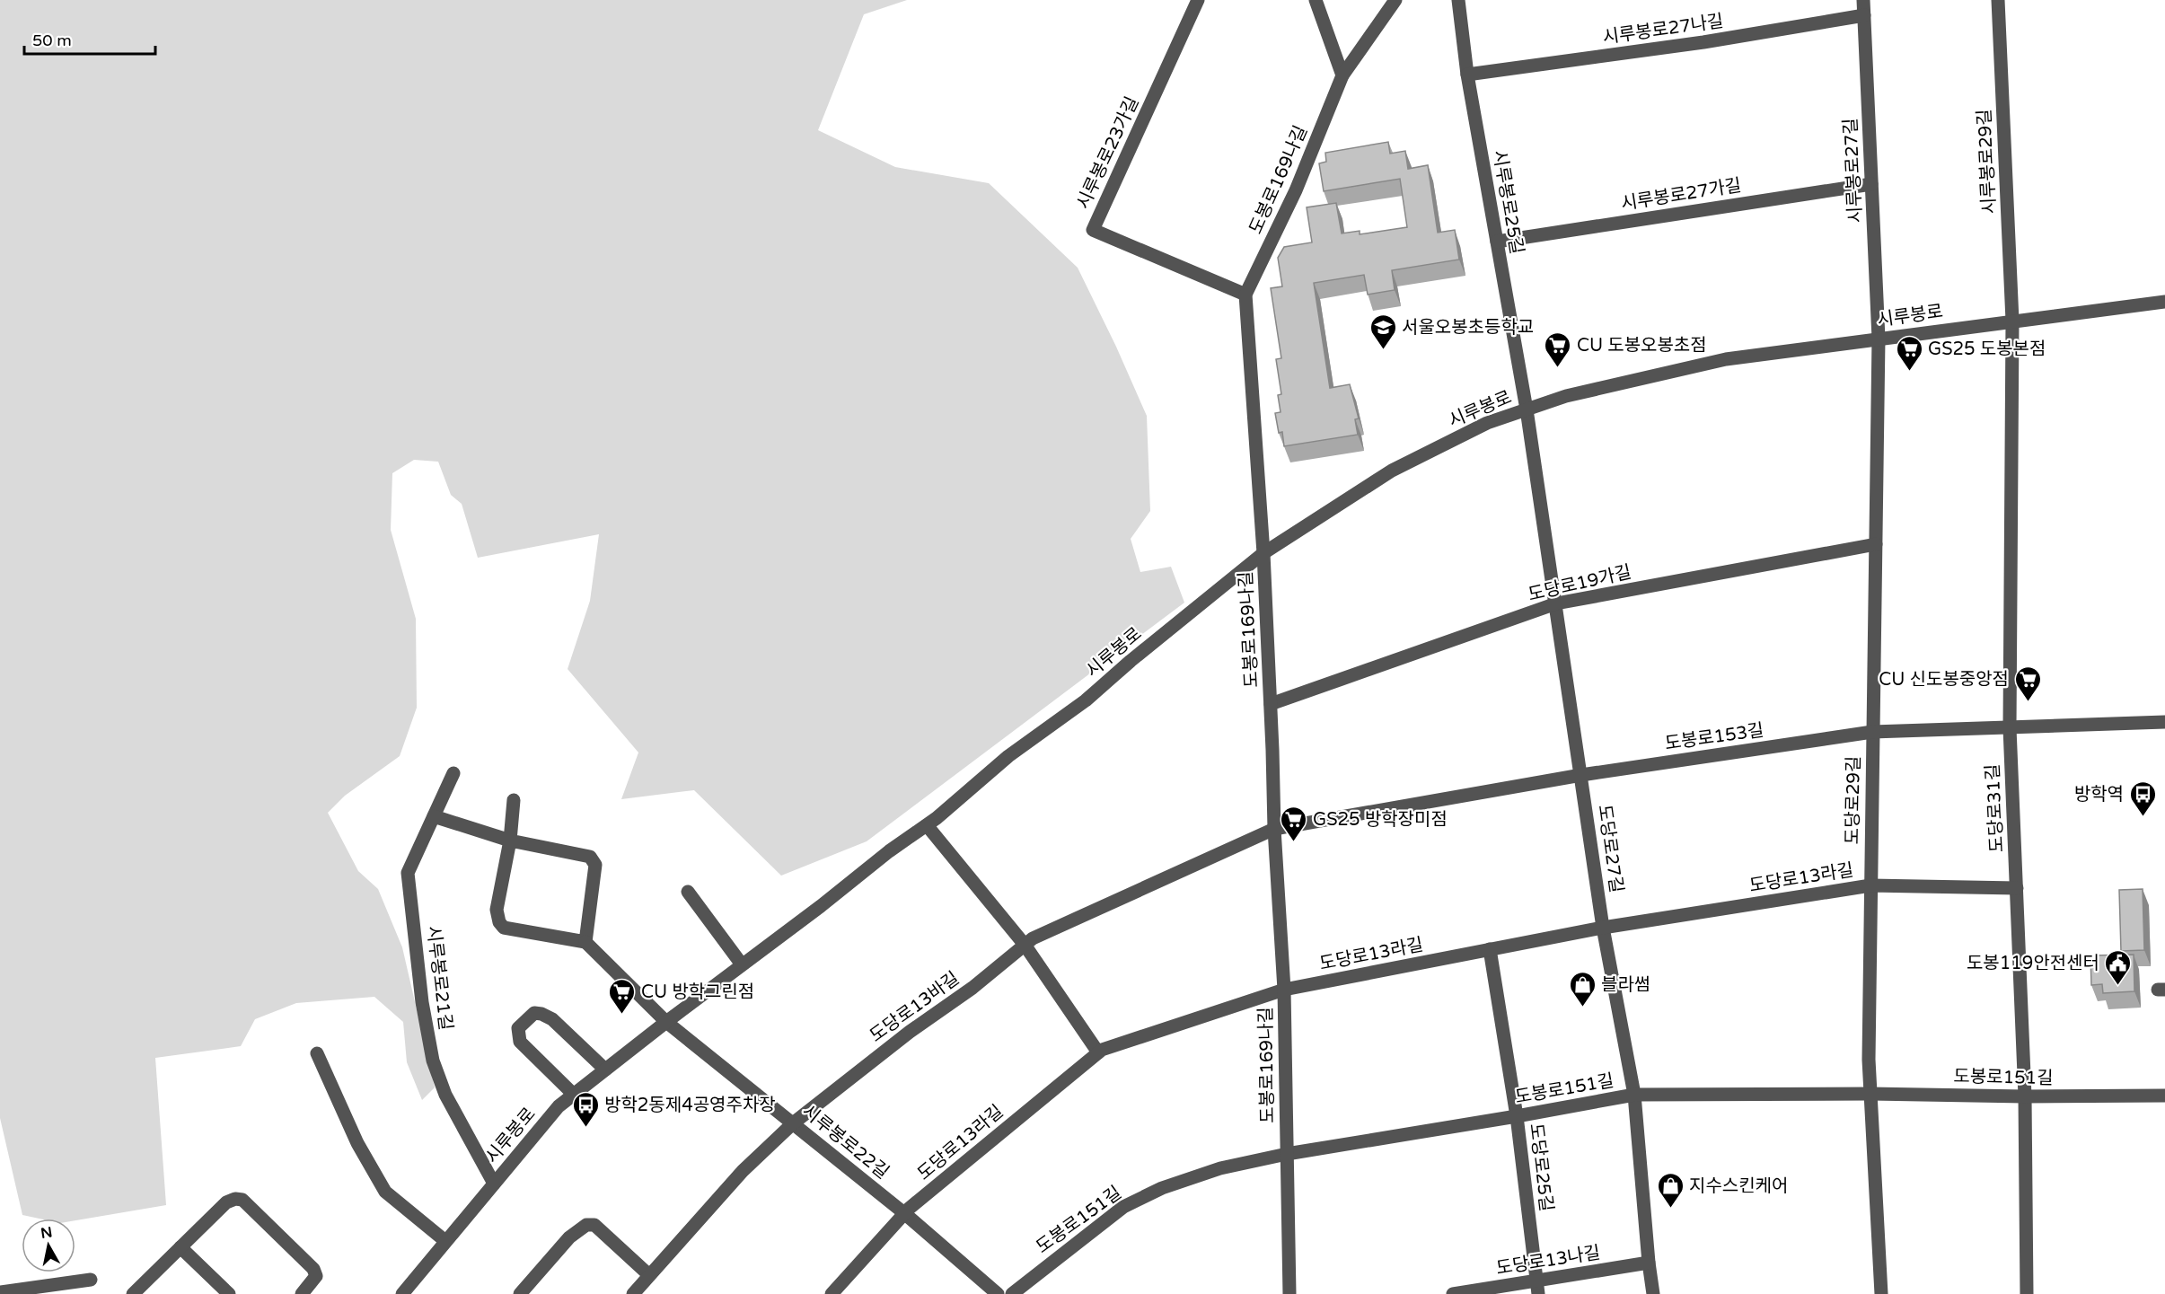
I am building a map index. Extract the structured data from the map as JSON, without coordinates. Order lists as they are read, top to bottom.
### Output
{
  "streets": {
    "street": [
      "시루봉로27나길",
      "시루봉로23가길",
      "시루봉로29길",
      "시루봉로27길",
      "도봉로169나길",
      "시루봉로27가길",
      "시루봉로25길",
      "시루봉로",
      "도당로19가길",
      "도봉로153길",
      "도당로29길",
      "도당로31길",
      "도당로27길",
      "도당로13라길",
      "시루봉로21길",
      "도당로13바길",
      "도봉로151길",
      "시루봉로22길",
      "도당로25길",
      "도당로13나길"
    ]
  },
  "crossings": [
    ["시루봉로27나길", "시루봉로27길"],
    ["시루봉로27나길", "시루봉로25길"],
    ["시루봉로23가길", "도봉로169나길"],
    ["시루봉로29길", "시루봉로"],
    ["시루봉로29길", "도당로31길"],
    ["시루봉로27길", "시루봉로27가길"],
    ["시루봉로27길", "시루봉로"],
    ["시루봉로27길", "도당로29길"],
    ["도봉로169나길", "시루봉로"],
    ["도봉로169나길", "도당로19가길"],
    ["도봉로169나길", "도봉로153길"],
    ["도봉로169나길", "도당로13라길"],
    ["도봉로169나길", "도당로13바길"],
    ["도봉로169나길", "도봉로151길"],
    ["시루봉로27가길", "시루봉로25길"],
    ["시루봉로25길", "시루봉로"],
    ["시루봉로25길", "도당로27길"],
    ["시루봉로", "도당로29길"],
    ["시루봉로", "도당로31길"],
    ["시루봉로", "도당로27길"],
    ["시루봉로", "시루봉로21길"],
    ["시루봉로", "시루봉로22길"],
    ["도당로19가길", "도당로29길"],
    ["도당로19가길", "도당로27길"],
    ["도봉로153길", "도당로29길"],
    ["도봉로153길", "도당로31길"],
    ["도봉로153길", "도당로27길"],
    ["도봉로153길", "도당로13바길"],
    ["도당로29길", "도당로13라길"],
    ["도당로29길", "도봉로151길"],
    ["도당로31길", "도당로13라길"],
    ["도당로31길", "도봉로151길"],
    ["도당로27길", "도당로13라길"],
    ["도당로27길", "도봉로151길"],
    ["도당로27길", "도당로13나길"],
    ["도당로13라길", "시루봉로22길"],
    ["도당로13라길", "도당로25길"],
    ["도당로13바길", "시루봉로22길"],
    ["도봉로151길", "도당로25길"],
    ["도당로25길", "도당로13나길"]
  ],
  "places": {
    "school or university": ["서울오봉초등학교"],
    "supermarket": [
      "CU 도봉오봉초점",
      "GS25 도봉본점",
      "CU 신도봉중앙점",
      "GS25 방학장미점",
      "CU 방학그린점"
    ],
    "bus stop": ["방학역", "방학2동제4공영주차장"],
    "public building": ["도봉119안전센터"],
    "shop": ["블라썸", "지수스킨케어"]
  },
  "scale_bar": "50 m",
  "north": "top"
}
